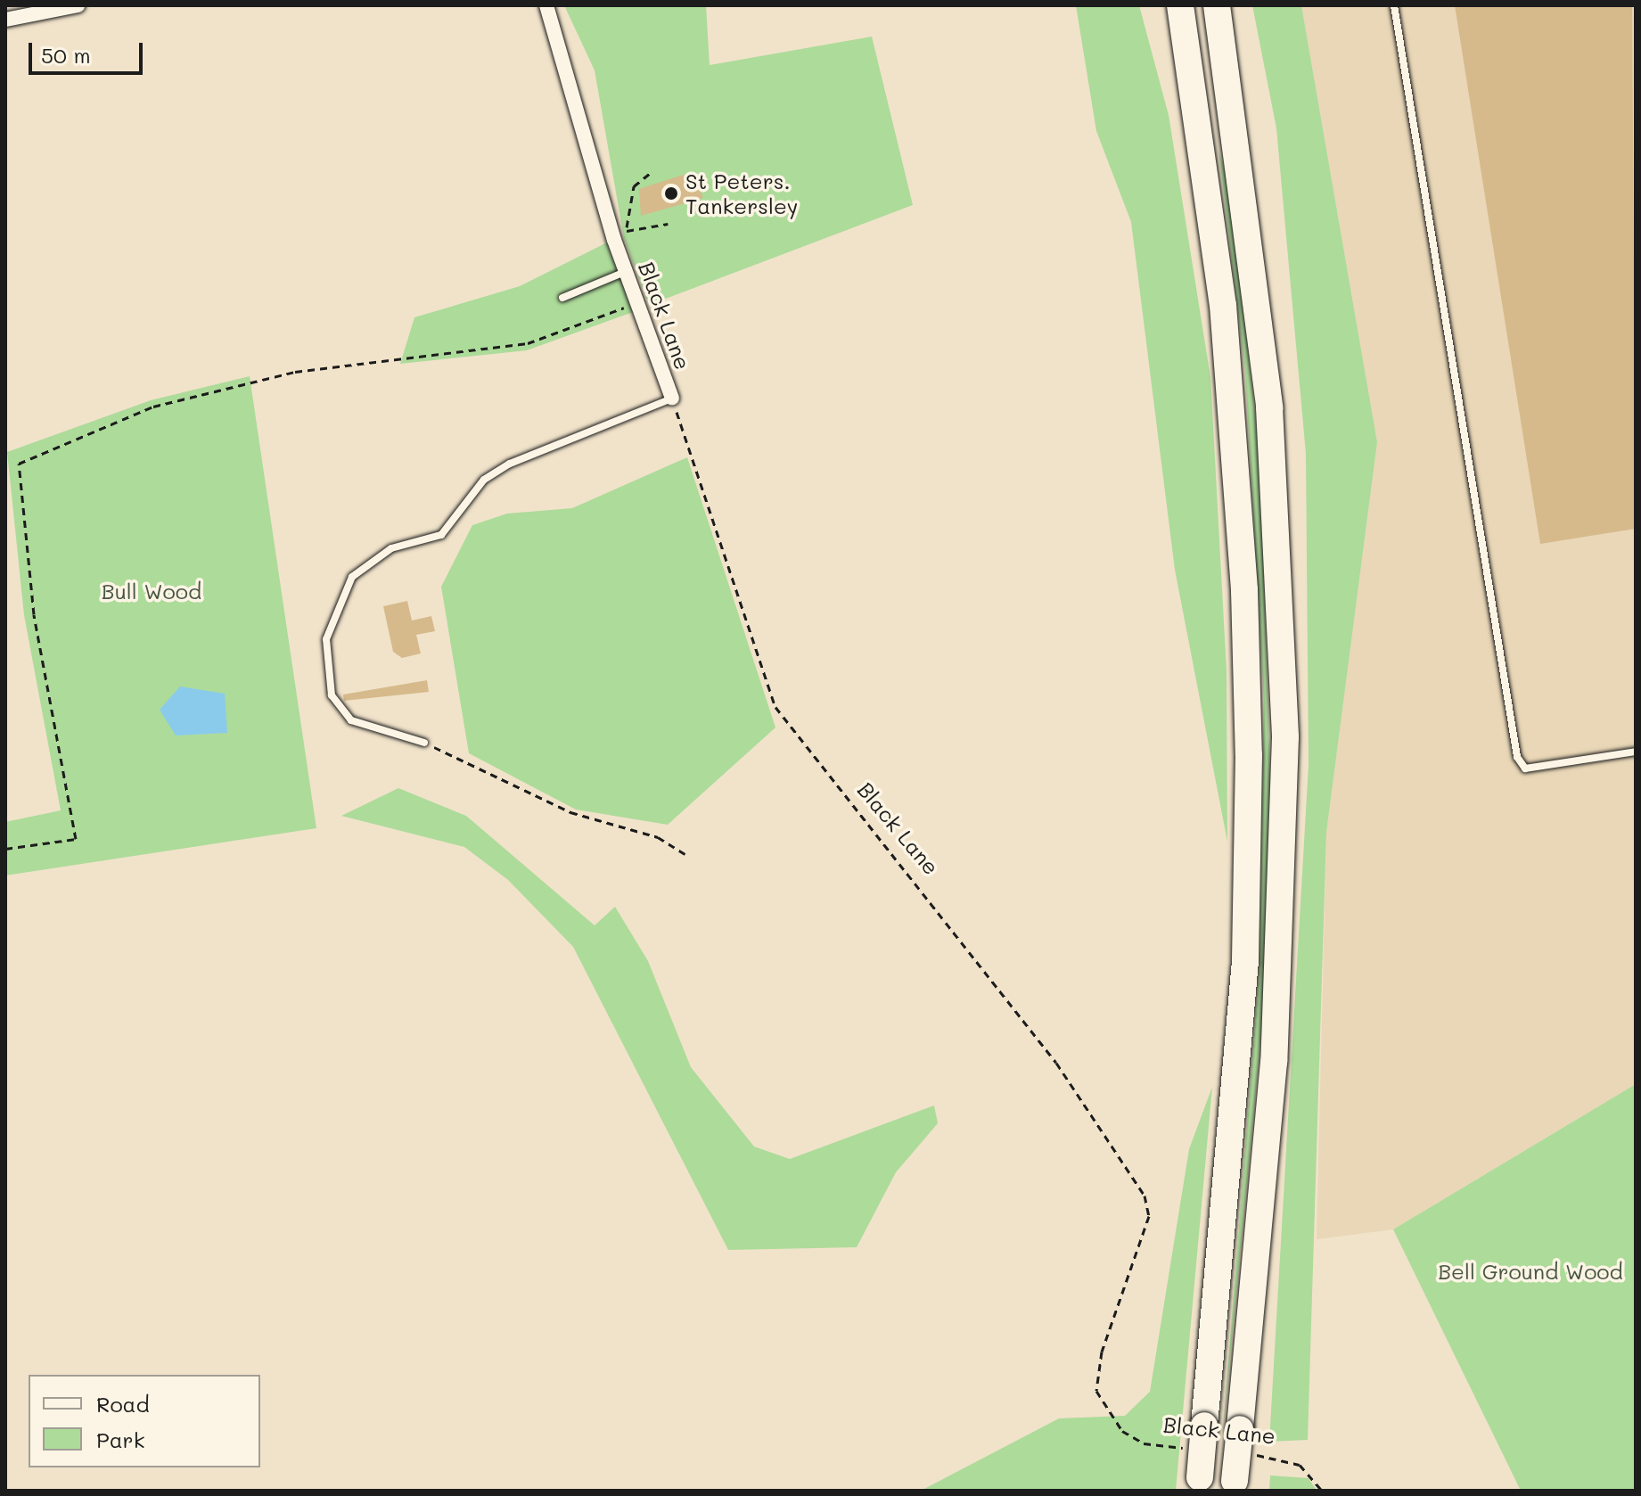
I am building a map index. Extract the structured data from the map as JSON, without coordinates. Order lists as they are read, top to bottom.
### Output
{
  "streets": {
    "street": ["Black Lane"]
  },
  "parks": ["Bull Wood", "Bell Ground Wood"],
  "places": ["St Peters. Tankersley"],
  "legend": ["Road", "Park"],
  "scale_bar": "50 m"
}
